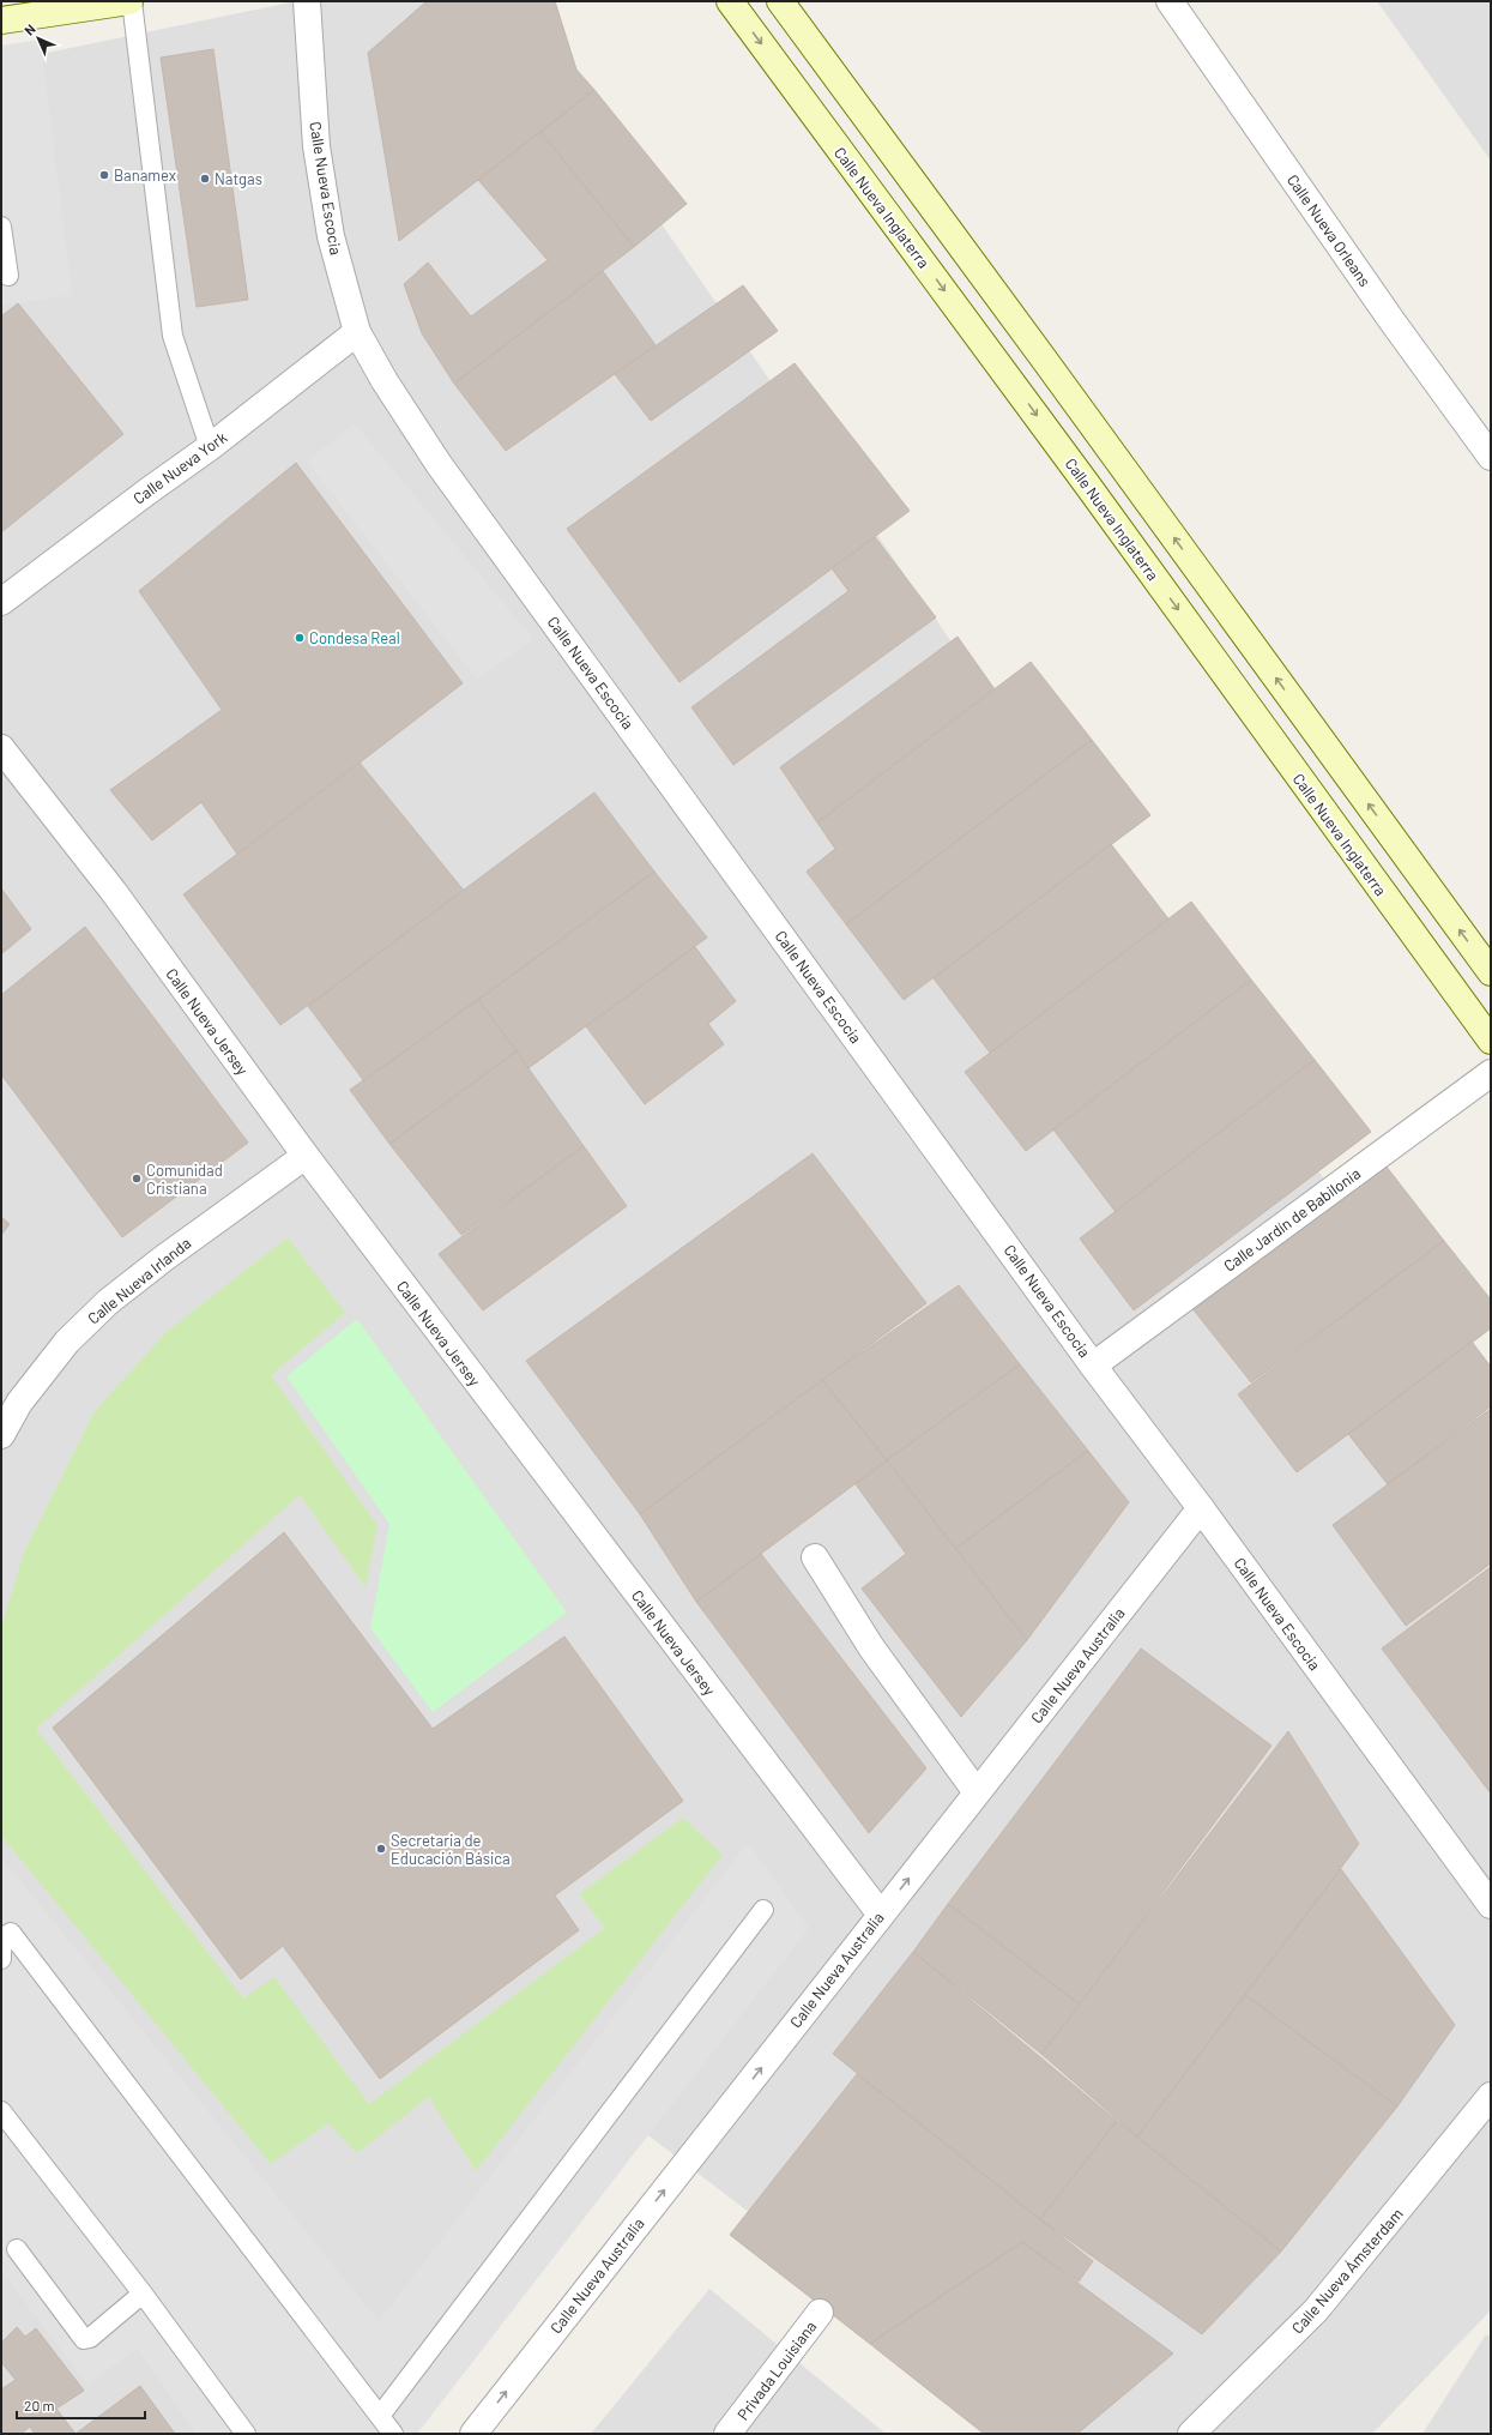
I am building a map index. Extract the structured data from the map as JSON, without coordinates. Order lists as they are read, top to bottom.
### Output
{
  "streets": {
    "street": [
      "Calle Nueva Escocia",
      "Calle Nueva Inglaterra",
      "Calle Nueva Orleans",
      "Calle Nueva York",
      "Calle Nueva Jersey",
      "Calle Jardín de Babilonia",
      "Calle Nueva Irlanda",
      "Calle Nueva Australia",
      "Calle Nueva Ámsterdam",
      "Privada Louisiana"
    ]
  },
  "crossings": [
    ["Calle Nueva Escocia", "Calle Nueva York"],
    ["Calle Nueva Escocia", "Calle Jardín de Babilonia"],
    ["Calle Nueva Escocia", "Calle Nueva Australia"],
    ["Calle Nueva Jersey", "Calle Nueva Irlanda"],
    ["Calle Nueva Jersey", "Calle Nueva Australia"]
  ],
  "one_way": ["Calle Nueva Australia"],
  "places": [
    "Banamex",
    "Natgas",
    "Condesa Real",
    "Comunidad Cristiana",
    "Secretaria de Educación Básica"
  ],
  "scale_bar": "20 m",
  "north": "top left"
}
